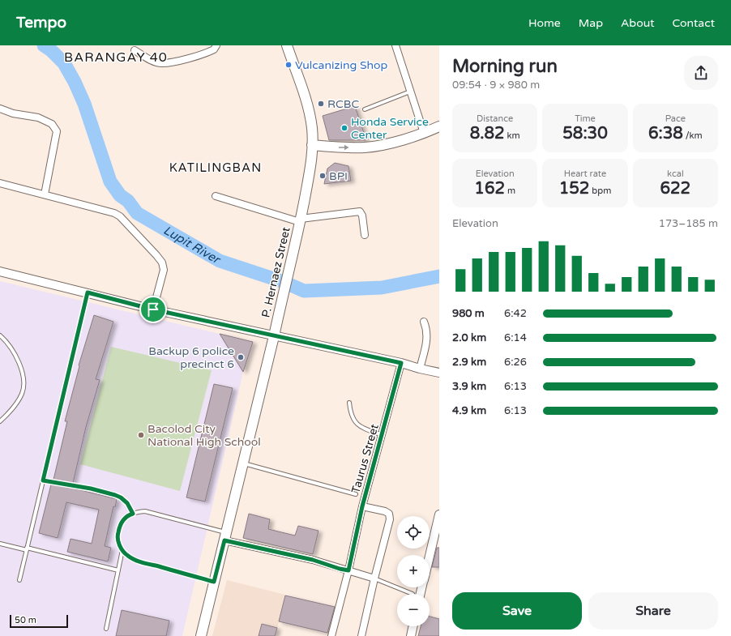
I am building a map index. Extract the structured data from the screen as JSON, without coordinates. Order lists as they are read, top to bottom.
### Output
{
  "streets": {
    "main road": ["P. Hernaez Street"],
    "street": ["Taurus Street"]
  },
  "districts": ["BARANGAY 40", "KATILINGBAN"],
  "water": ["Lupit River"],
  "places": [
    "Vulcanizing Shop",
    "RCBC",
    "Honda Service Center",
    "BPI",
    "Backup 6 police precinct 6",
    "Bacolod City National High School"
  ],
  "scale_bar": "50 m",
  "page": {
    "header": "Tempo",
    "nav": [
      "Home",
      "Map",
      "About",
      "Contact"
    ],
    "heading": ["Morning run", "09:54 · 9 × 980 m"],
    "stats": [
      ["Distance", "8.82 km"],
      ["Time", "58:30"],
      ["Pace", "6:38 /km"],
      ["Elevation", "162 m"],
      ["Heart rate", "152 bpm"],
      ["kcal", "622"]
    ],
    "chart": ["Elevation", "173–185 m"],
    "list": [
      {
        "name": "980 m",
        "note": "6:42"
      },
      {
        "name": "2.0 km",
        "note": "6:14"
      },
      {
        "name": "2.9 km",
        "note": "6:26"
      },
      {
        "name": "3.9 km",
        "note": "6:13"
      },
      {
        "name": "4.9 km",
        "note": "6:13"
      }
    ],
    "map_buttons": ["+", "−"],
    "buttons": ["Save", "Share"],
    "scale": "50 m"
  }
}
